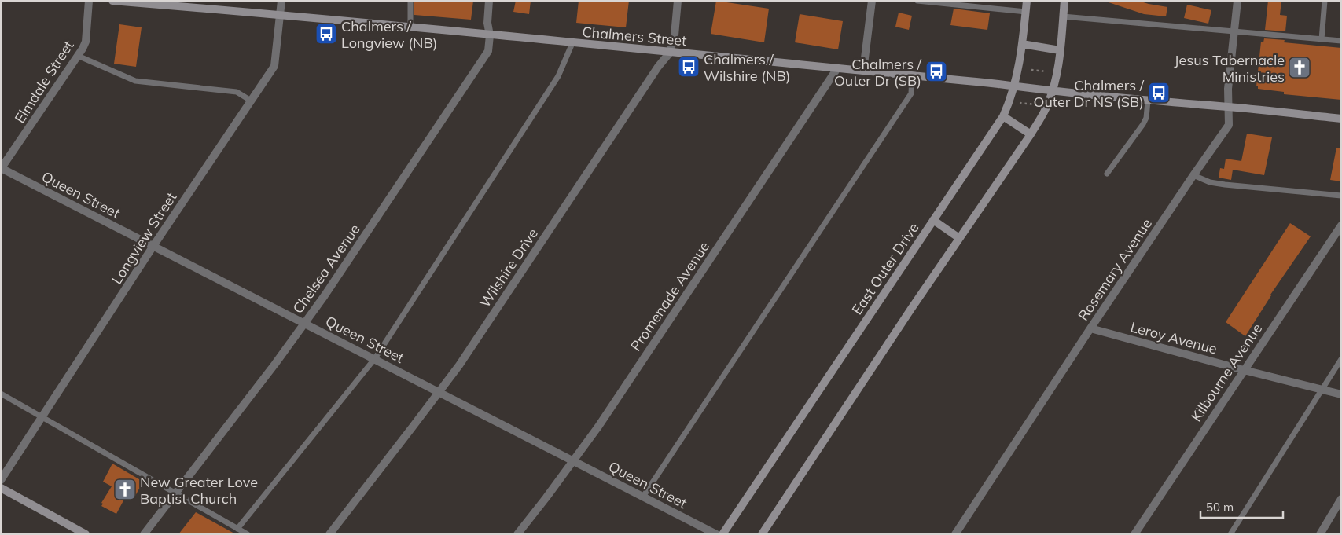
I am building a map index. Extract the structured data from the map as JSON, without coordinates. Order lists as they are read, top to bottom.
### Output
{
  "streets": {
    "street": [
      "Chalmers Street",
      "Elmdale Street",
      "Queen Street",
      "Longview Street",
      "Wilshire Drive",
      "Chelsea Avenue",
      "East Outer Drive",
      "Rosemary Avenue",
      "Promenade Avenue",
      "Leroy Avenue",
      "Kilbourne Avenue"
    ]
  },
  "crossings": [
    ["Chalmers Street", "Longview Street"],
    ["Chalmers Street", "Wilshire Drive"],
    ["Chalmers Street", "Chelsea Avenue"],
    ["Chalmers Street", "East Outer Drive"],
    ["Chalmers Street", "Rosemary Avenue"],
    ["Chalmers Street", "Promenade Avenue"],
    ["Elmdale Street", "Queen Street"],
    ["Queen Street", "Longview Street"],
    ["Queen Street", "Wilshire Drive"],
    ["Queen Street", "Chelsea Avenue"],
    ["Queen Street", "Promenade Avenue"],
    ["Rosemary Avenue", "Leroy Avenue"],
    ["Leroy Avenue", "Kilbourne Avenue"]
  ],
  "places": {
    "bus stop": [
      "Chalmers / Longview (NB)",
      "Chalmers / Wilshire (NB)",
      "Chalmers / Outer Dr (SB)",
      "Chalmers / Outer Dr NS (SB)"
    ],
    "church": ["Jesus Tabernacle Ministries", "New Greater Love Baptist Church"]
  },
  "scale_bar": "50 m"
}
